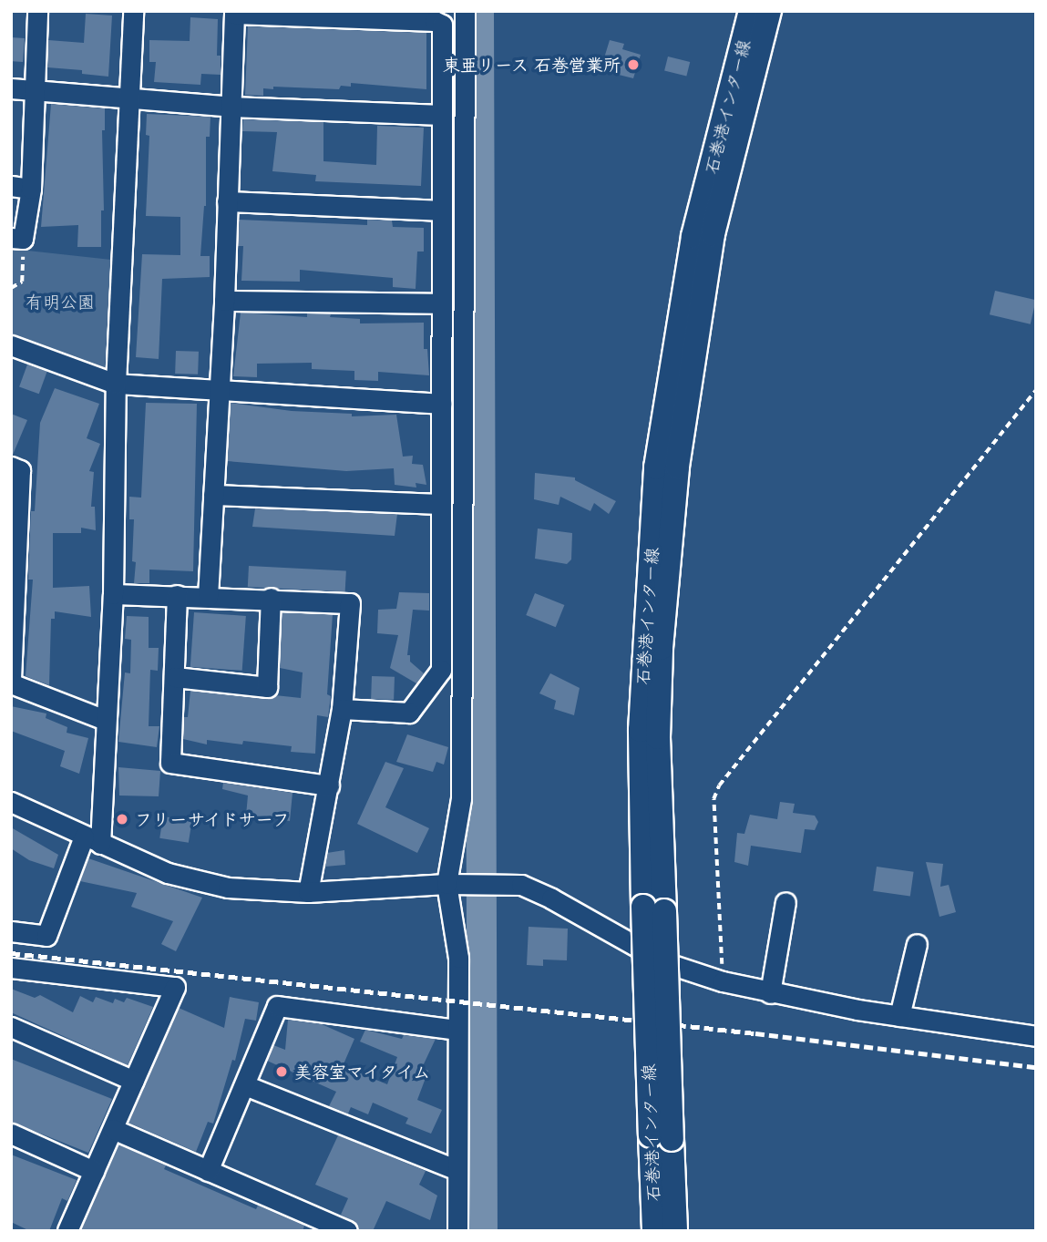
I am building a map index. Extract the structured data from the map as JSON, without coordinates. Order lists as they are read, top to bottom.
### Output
{
  "streets": {
    "main road": ["石巻港インター線"]
  },
  "parks": ["有明公園"],
  "places": ["東亜リース 石巻営業所", "フリーサイドサーフ", "美容室マイタイム"]
}
